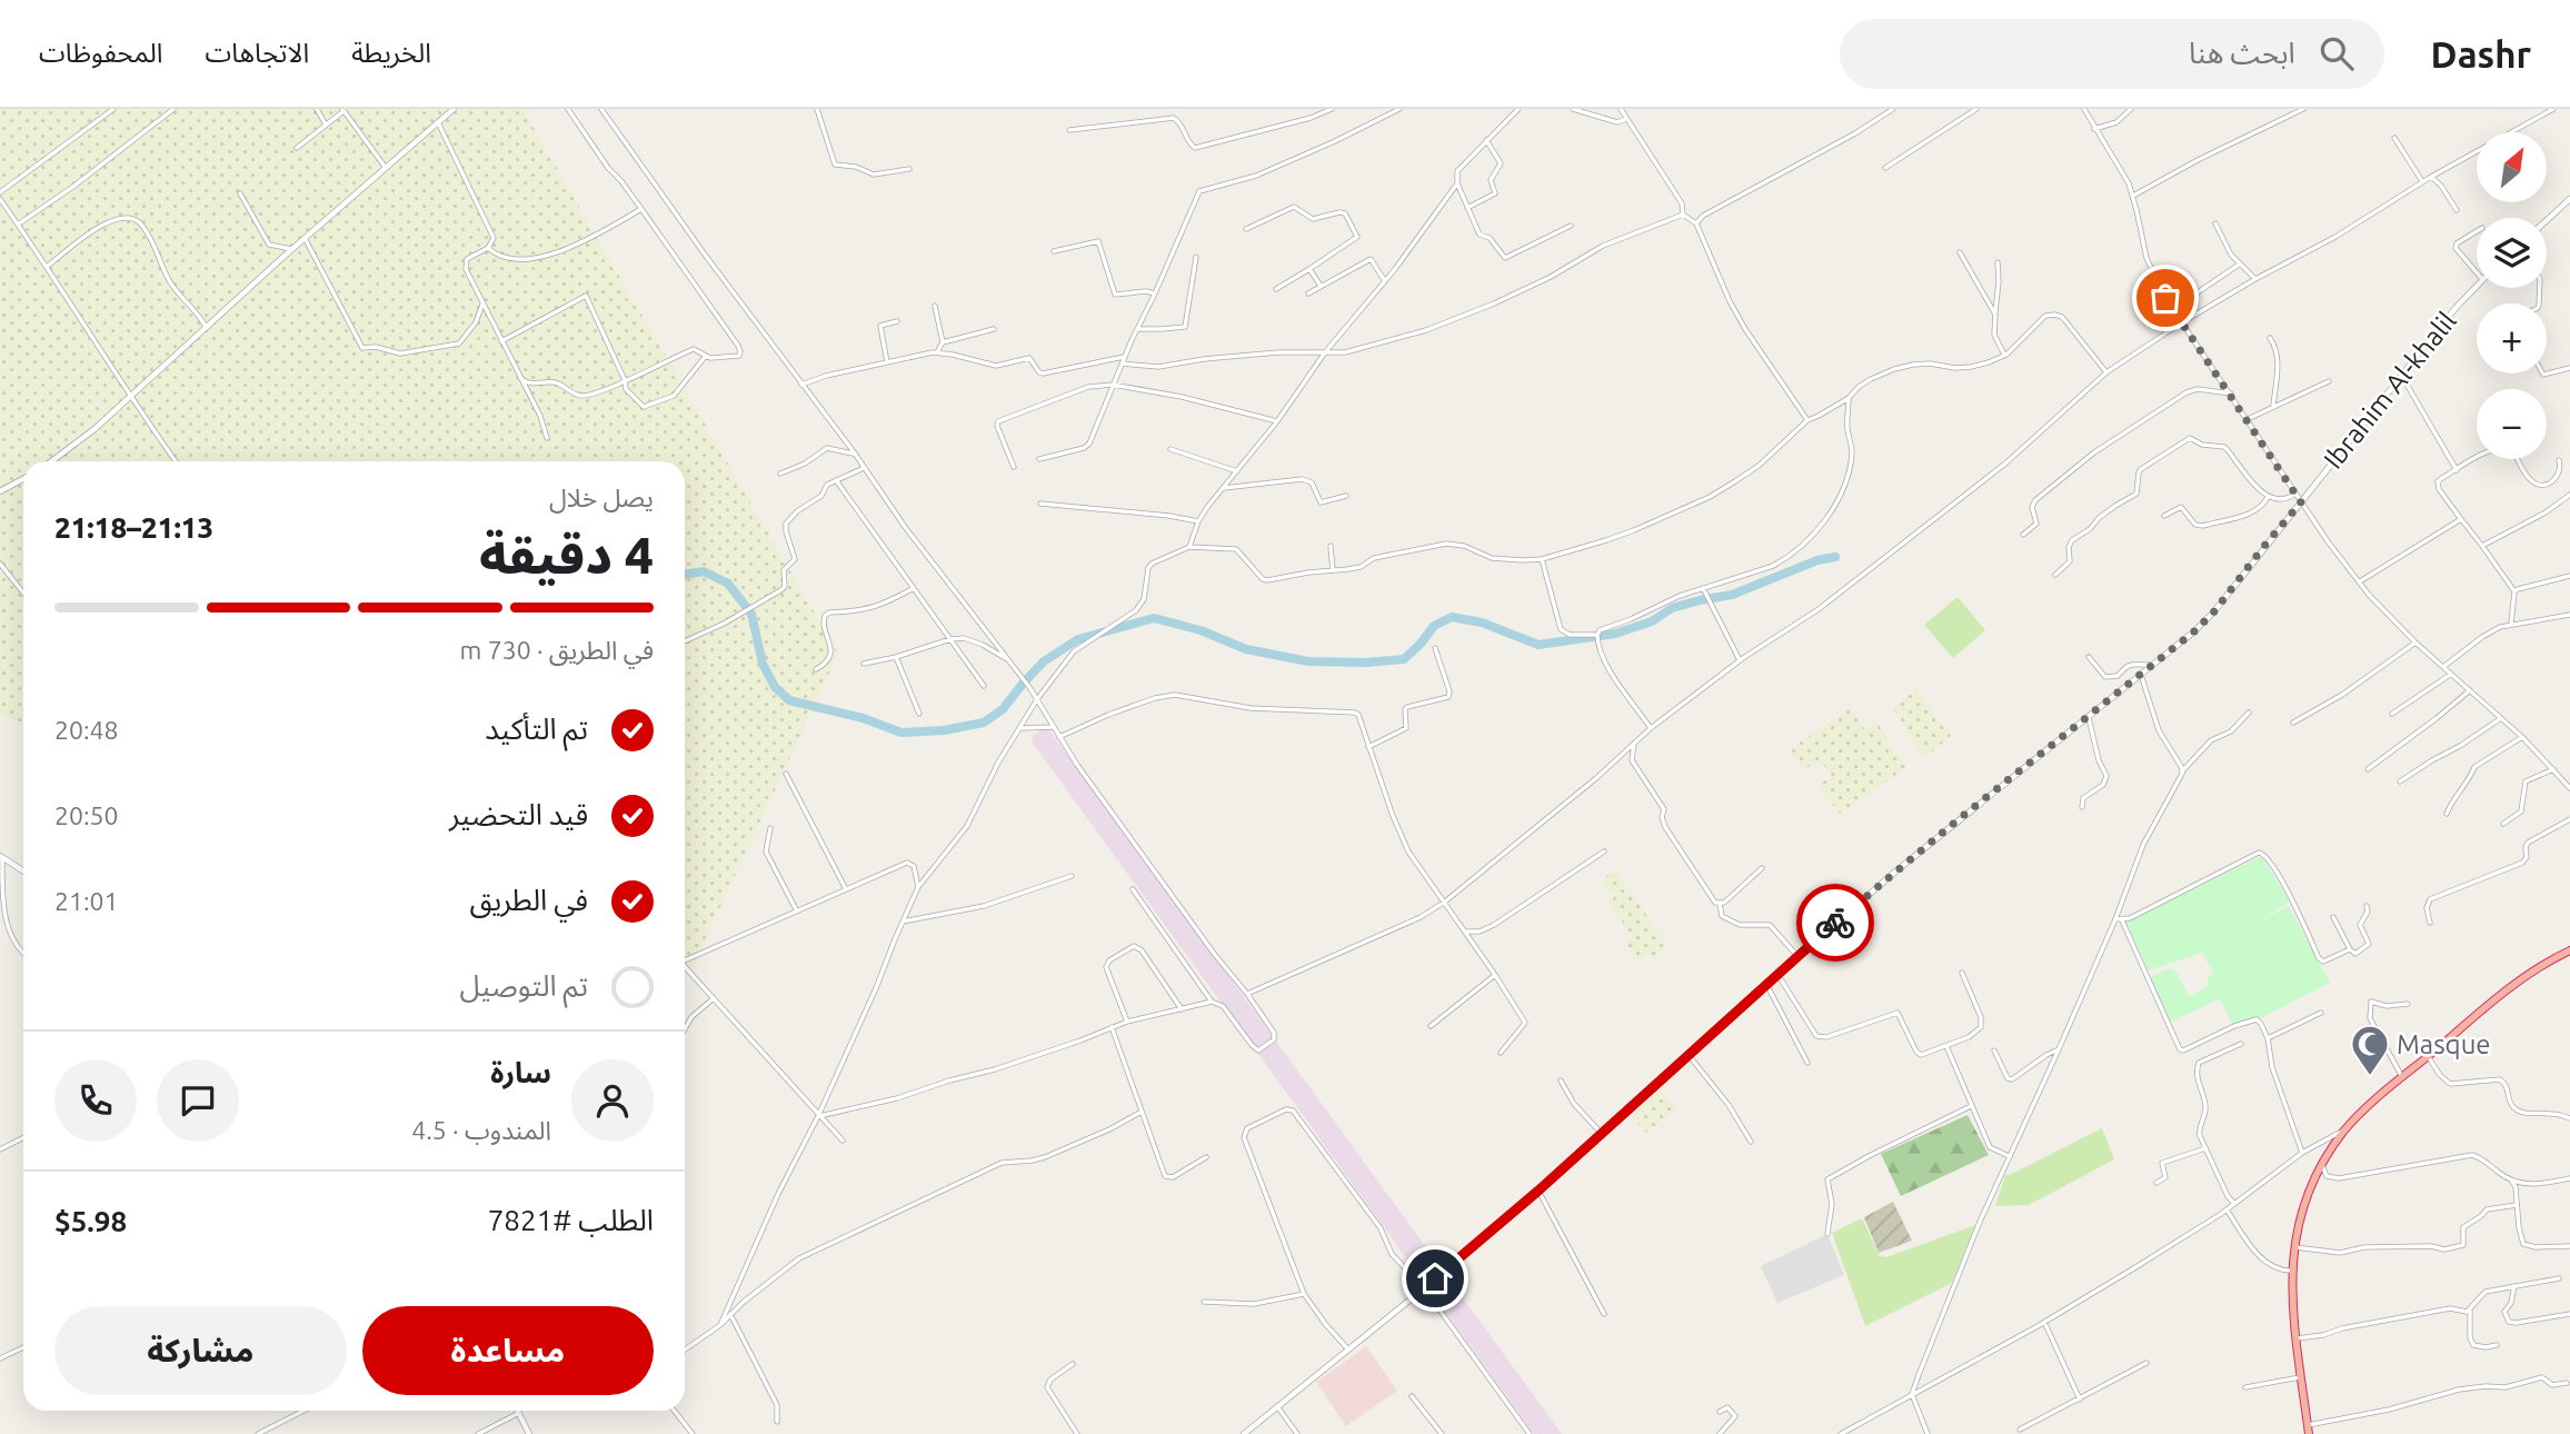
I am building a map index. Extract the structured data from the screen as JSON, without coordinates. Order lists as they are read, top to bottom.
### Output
{
  "streets": {
    "street": ["Ibrahim Al-khalil"]
  },
  "places": {
    "mosque": ["Masque"]
  },
  "north": "top right",
  "page": {
    "header": "Dashr",
    "search": "ابحث هنا",
    "nav": ["الخريطة", "الاتجاهات", "المحفوظات"],
    "map_buttons": ["+", "−"],
    "heading": ["4 دقيقة", "يصل خلال", "21:13–21:18"],
    "panel": [
      "سارة",
      "المندوب · 4.5",
      "الطلب #7821",
      "$5.98"
    ],
    "bar": "في الطريق · 730 m",
    "list": [
      ["تم التأكيد", "20:48"],
      ["قيد التحضير", "20:50"],
      ["في الطريق", "21:01"],
      "تم التوصيل"
    ],
    "buttons": ["مساعدة", "مشاركة"]
  }
}
